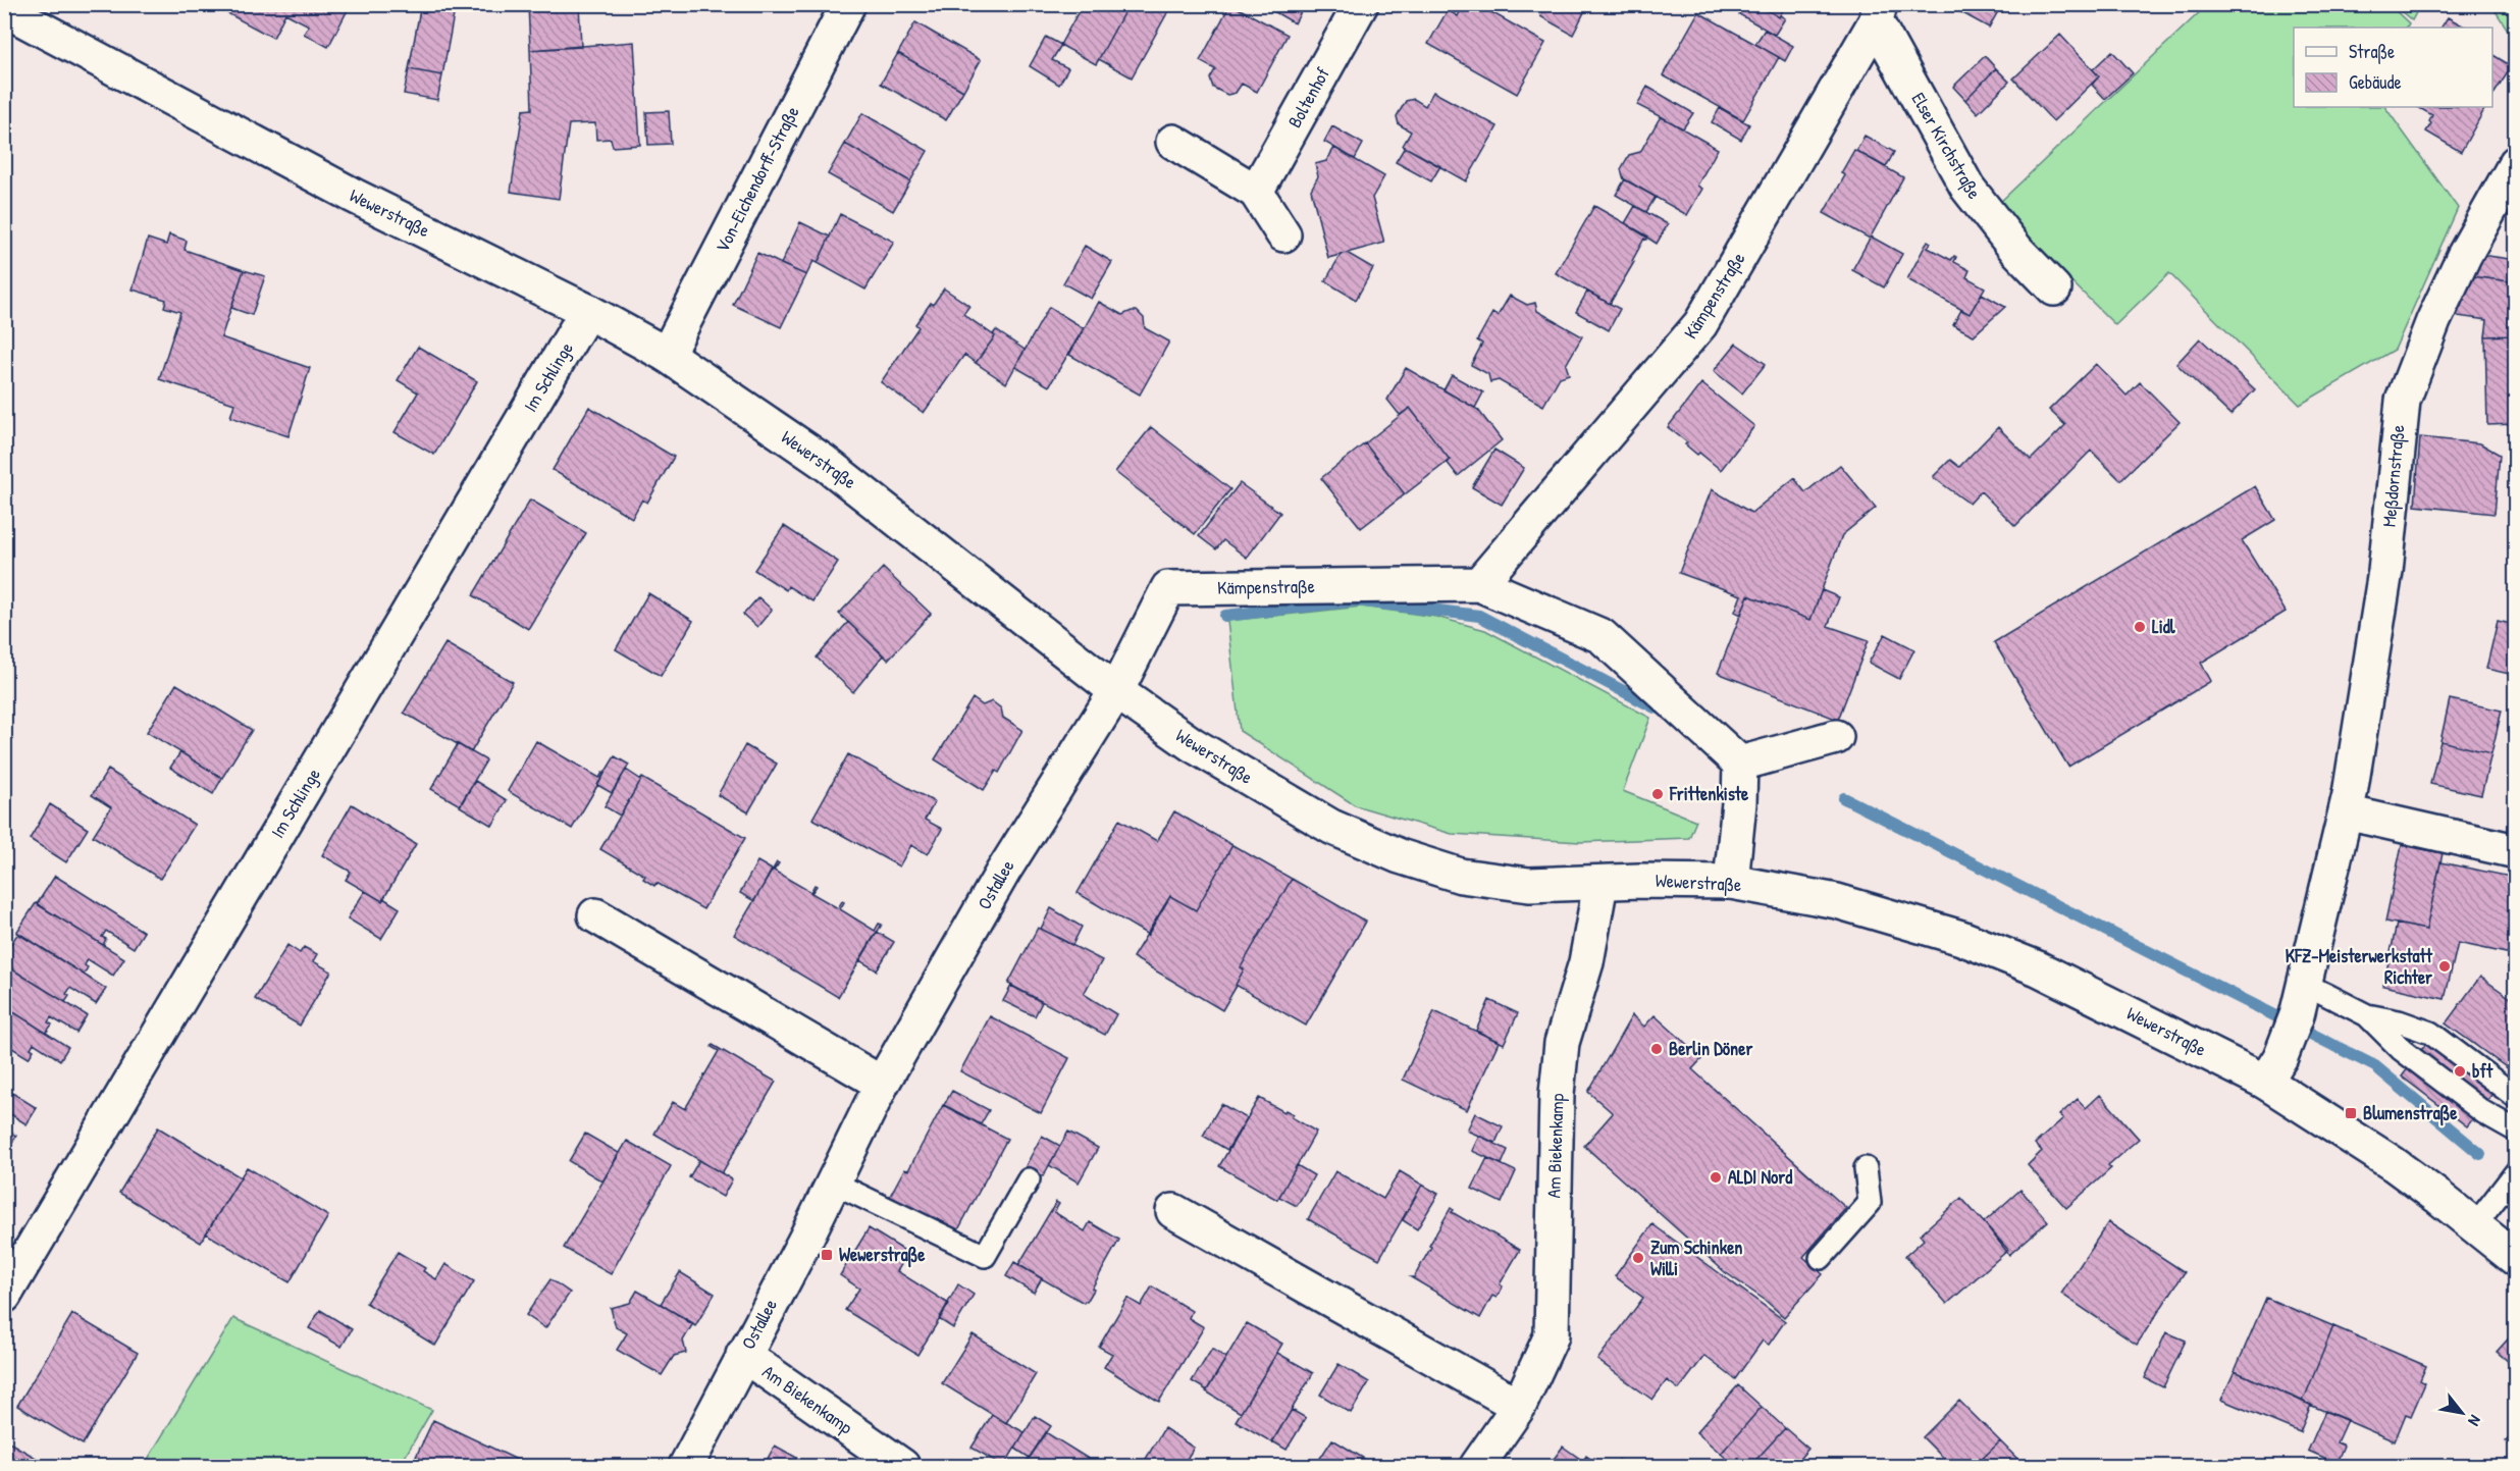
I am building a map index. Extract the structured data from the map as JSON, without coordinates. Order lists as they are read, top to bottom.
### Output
{
  "streets": {
    "street": [
      "Boltenhof",
      "Elser Kirchstraße",
      "Von-Eichendorff-Straße",
      "Wewerstraße",
      "Kämpenstraße",
      "Im Schlinge",
      "Meßdornstraße",
      "Ostallee",
      "Am Biekenkamp"
    ]
  },
  "crossings": [
    ["Elser Kirchstraße", "Kämpenstraße"],
    ["Von-Eichendorff-Straße", "Wewerstraße"],
    ["Wewerstraße", "Kämpenstraße"],
    ["Wewerstraße", "Im Schlinge"],
    ["Wewerstraße", "Meßdornstraße"],
    ["Wewerstraße", "Ostallee"],
    ["Wewerstraße", "Am Biekenkamp"],
    ["Kämpenstraße", "Ostallee"],
    ["Ostallee", "Am Biekenkamp"]
  ],
  "places": {
    "other": [
      "Lidl",
      "Frittenkiste",
      "KFZ-Meisterwerkstatt Richter",
      "Berlin Döner",
      "bft",
      "ALDI Nord",
      "Zum Schinken Willi"
    ],
    "transit": ["Blumenstraße", "Wewerstraße"]
  },
  "legend": ["Straße", "Gebäude"],
  "north": "bottom right"
}
